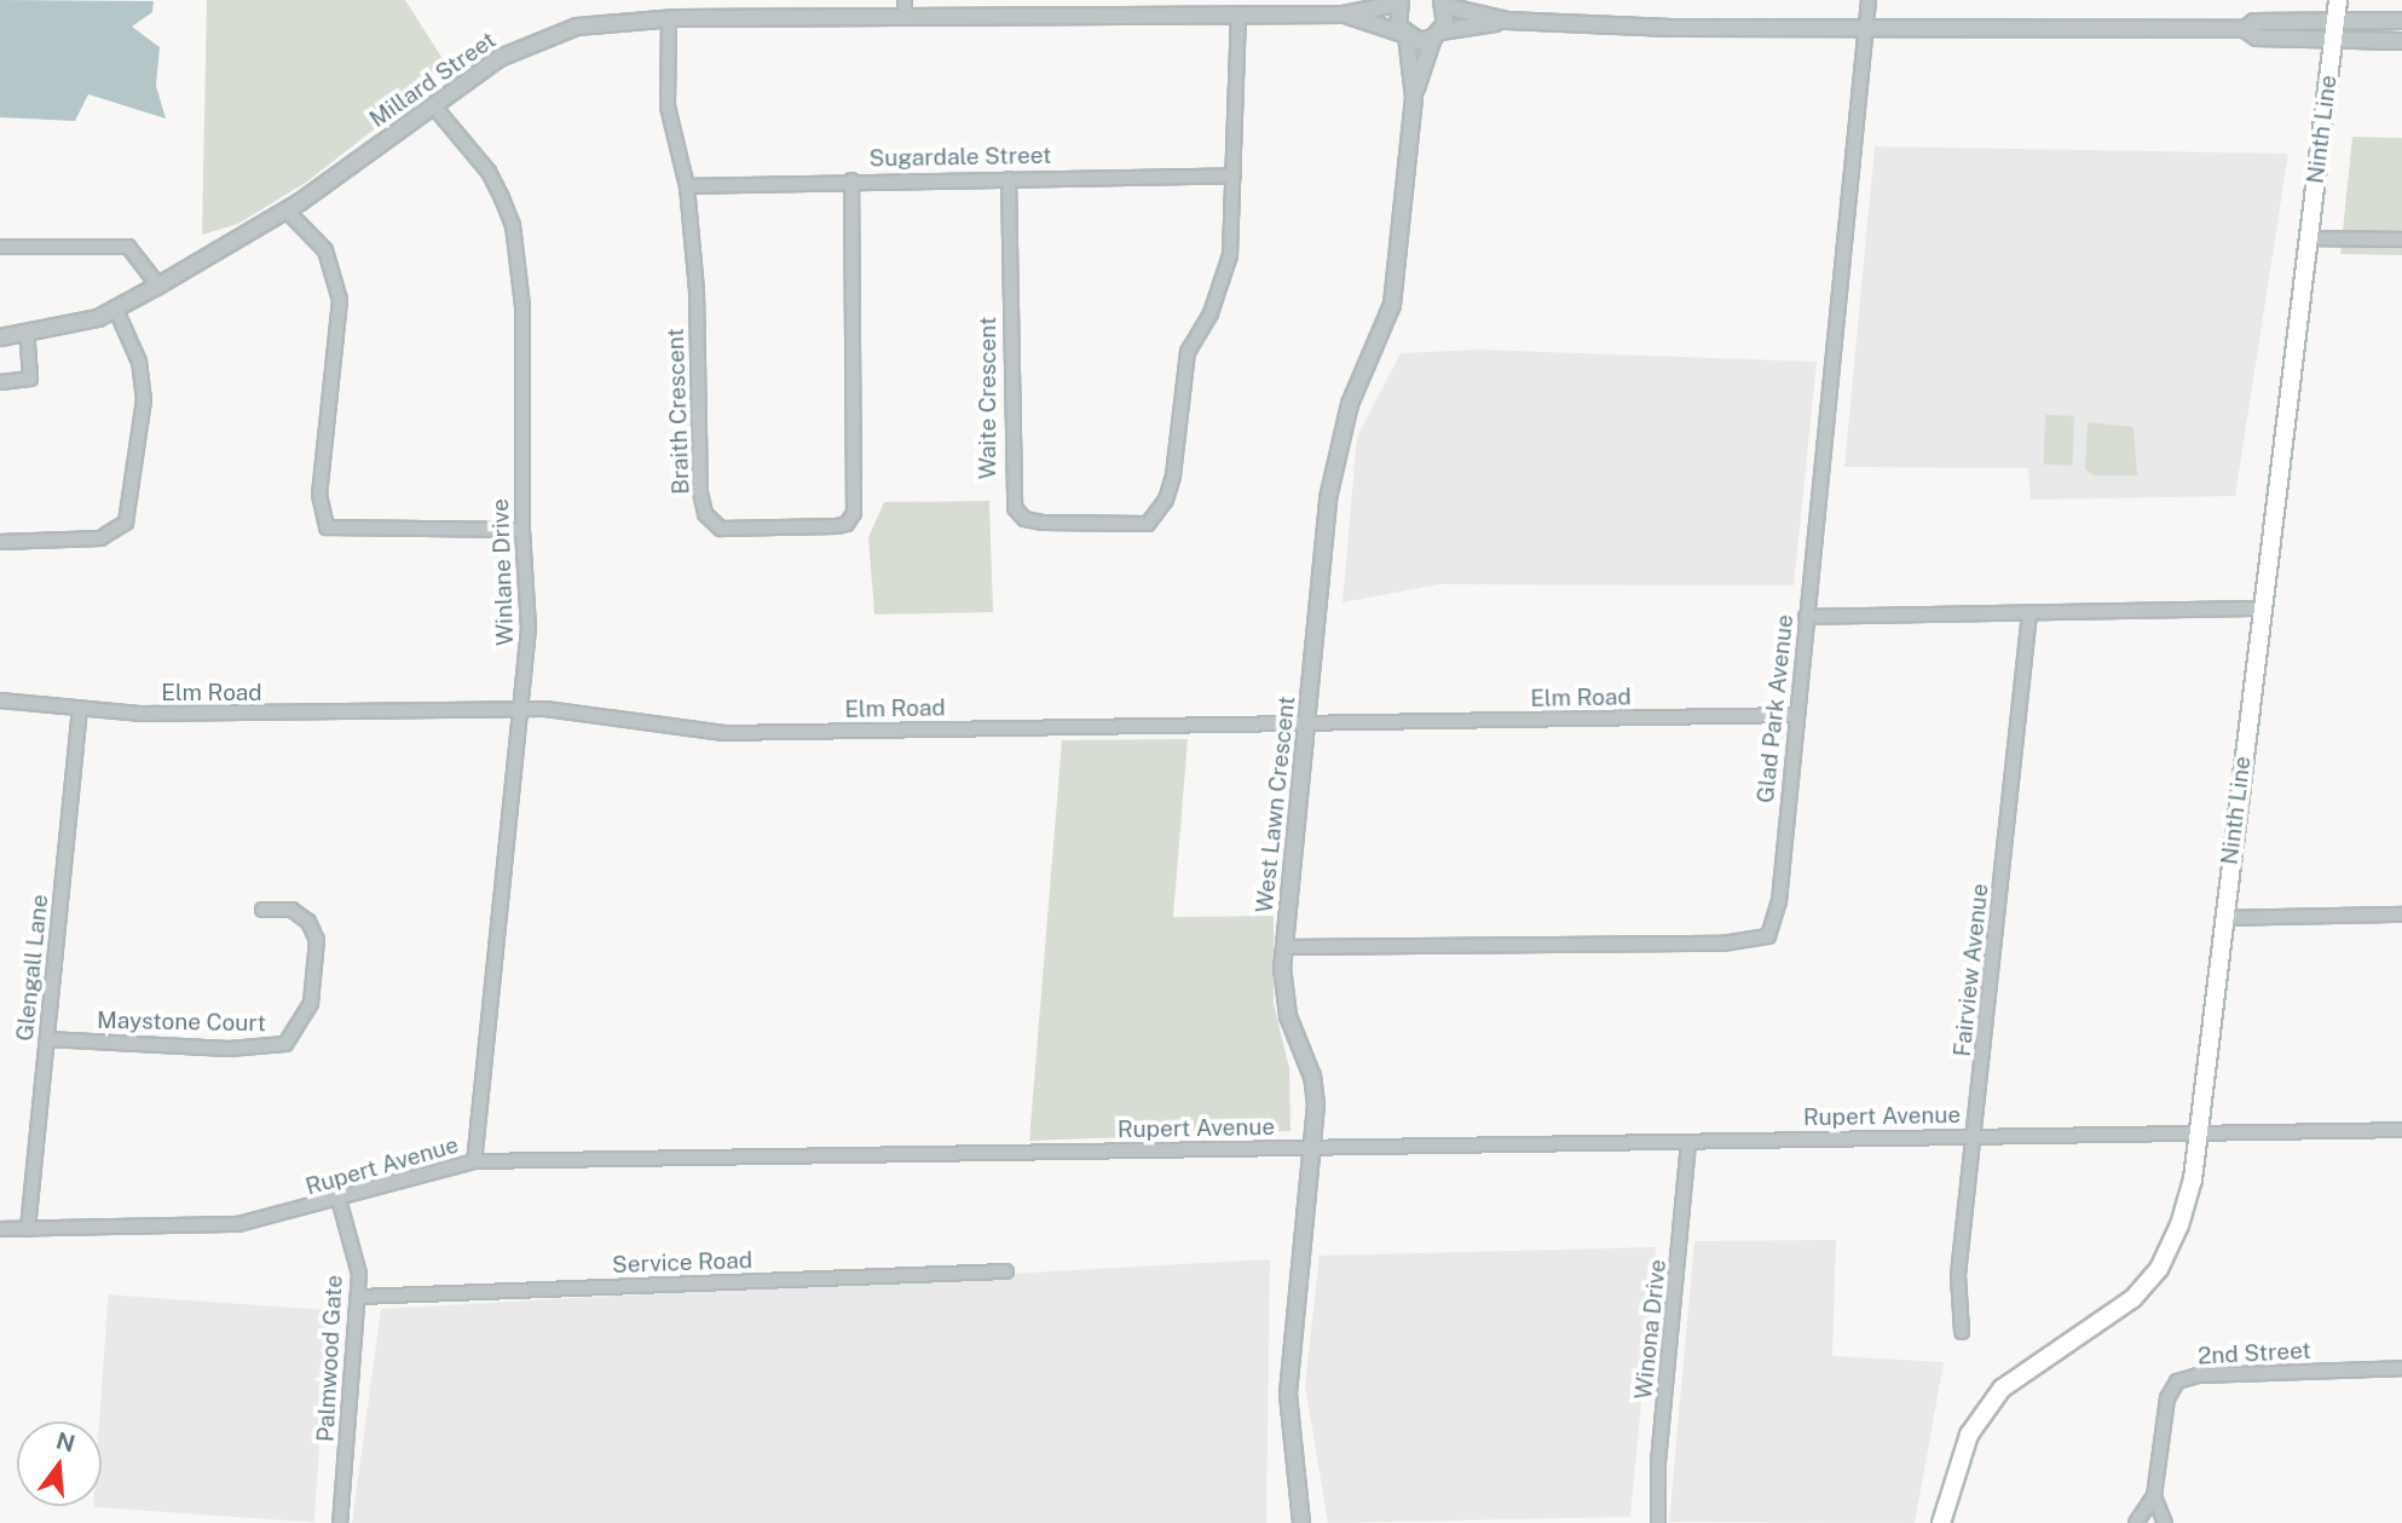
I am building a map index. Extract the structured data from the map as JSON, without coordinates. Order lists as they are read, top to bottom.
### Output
{
  "streets": {
    "main road": ["Ninth Line"],
    "street": [
      "Millard Street",
      "Sugardale Street",
      "Waite Crescent",
      "Braith Crescent",
      "Winlane Drive",
      "Elm Road",
      "Glad Park Avenue",
      "West Lawn Crescent",
      "Glengall Lane",
      "Fairview Avenue",
      "Maystone Court",
      "Rupert Avenue",
      "Service Road",
      "Winona Drive",
      "2nd Street",
      "Palmwood Gate"
    ]
  },
  "crossings": [
    ["Millard Street", "Waite Crescent"],
    ["Millard Street", "Braith Crescent"],
    ["Millard Street", "Winlane Drive"],
    ["Millard Street", "West Lawn Crescent"],
    ["Ninth Line", "Rupert Avenue"],
    ["Sugardale Street", "Waite Crescent"],
    ["Sugardale Street", "Braith Crescent"],
    ["Winlane Drive", "Elm Road"],
    ["Winlane Drive", "Rupert Avenue"],
    ["Elm Road", "Glad Park Avenue"],
    ["Elm Road", "West Lawn Crescent"],
    ["Elm Road", "Glengall Lane"],
    ["Glad Park Avenue", "West Lawn Crescent"],
    ["West Lawn Crescent", "Rupert Avenue"],
    ["Glengall Lane", "Maystone Court"],
    ["Glengall Lane", "Rupert Avenue"],
    ["Fairview Avenue", "Rupert Avenue"],
    ["Rupert Avenue", "Winona Drive"],
    ["Rupert Avenue", "Palmwood Gate"],
    ["Service Road", "Palmwood Gate"]
  ],
  "north": "top"
}
